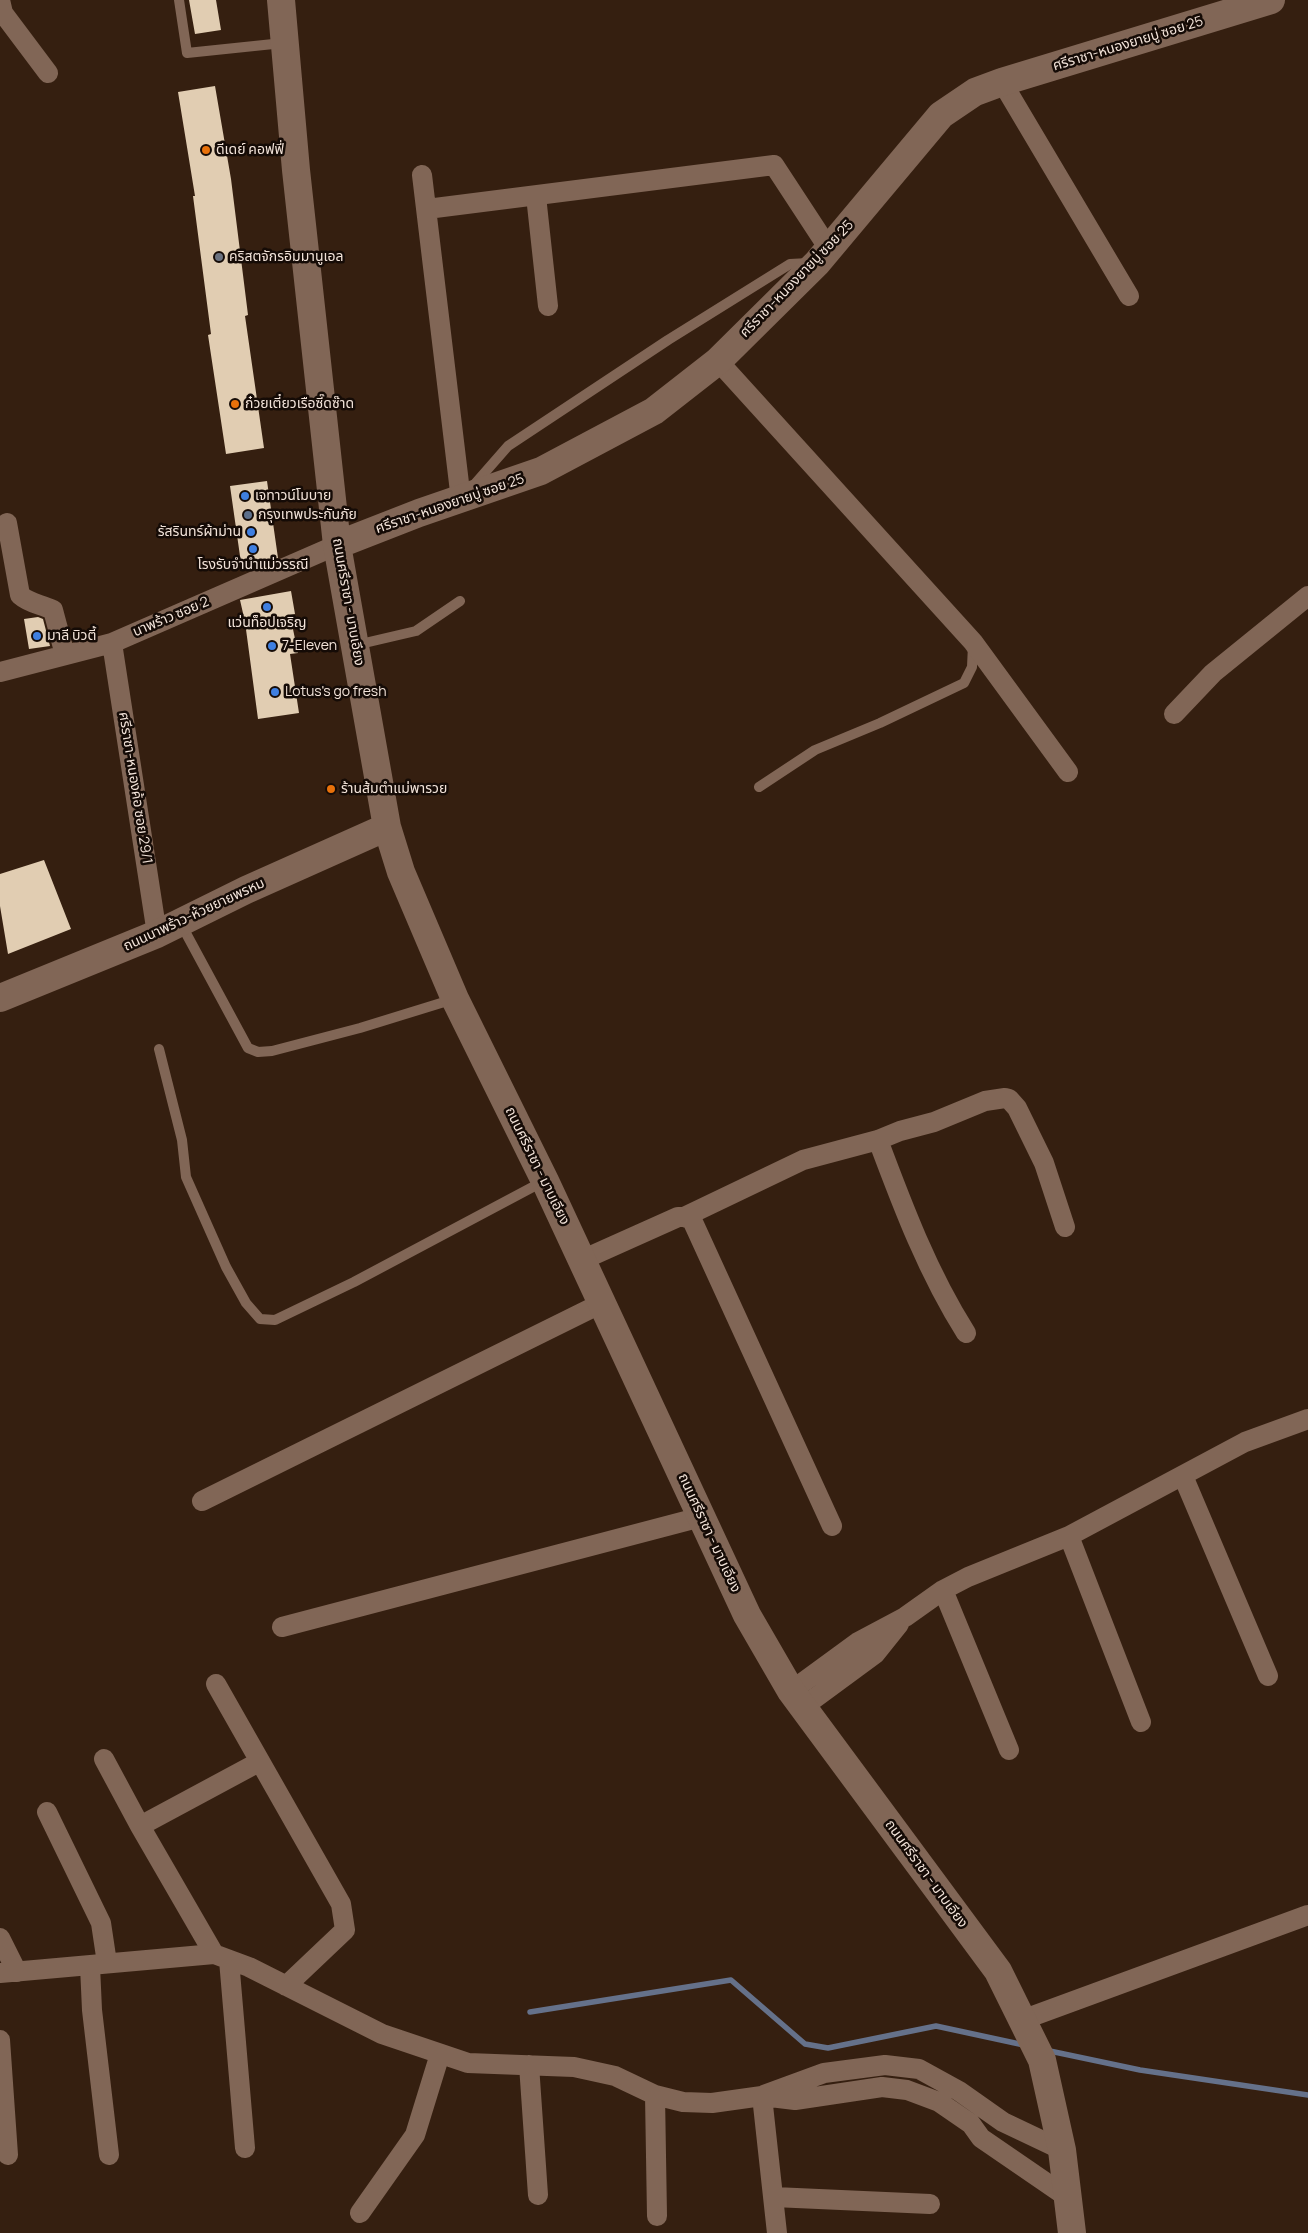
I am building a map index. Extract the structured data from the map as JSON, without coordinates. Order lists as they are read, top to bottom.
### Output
{
  "streets": {
    "main road": ["ศรีราชา-หนองยายบู่ ซอย 25", "ถนนศรีราชา - มาบเอียง", "ถนนนาพร้าว-ห้วยยายพรหม"],
    "street": ["นาพร้าว ซอย 2", "ศรีราชา-หนองค้อ ซอย 29/1"]
  },
  "crossings": [
    ["ศรีราชา-หนองยายบู่ ซอย 25", "ถนนศรีราชา - มาบเอียง"],
    ["ศรีราชา-หนองยายบู่ ซอย 25", "นาพร้าว ซอย 2"],
    ["ถนนศรีราชา - มาบเอียง", "นาพร้าว ซอย 2"],
    ["ถนนศรีราชา - มาบเอียง", "ถนนนาพร้าว-ห้วยยายพรหม"],
    ["นาพร้าว ซอย 2", "ศรีราชา-หนองค้อ ซอย 29/1"],
    ["ศรีราชา-หนองค้อ ซอย 29/1", "ถนนนาพร้าว-ห้วยยายพรหม"]
  ],
  "places": [
    "ดีเดย์ คอฟฟี่",
    "คริสตจักรอิมมานูเอล",
    "ก๋วยเตี๋ยวเรือซี๊ดซ๊าด",
    "เจทาวน์โมบาย",
    "กรุงเทพประกันภัย",
    "รัสรินทร์ผ้าม่าน",
    "โรงรับจำนำแม่วรรณี",
    "แว่นท็อปเจริญ",
    "มาลี บิวตี้",
    "7-Eleven",
    "Lotus's go fresh",
    "ร้านส้มตำแม่พารวย"
  ]
}
